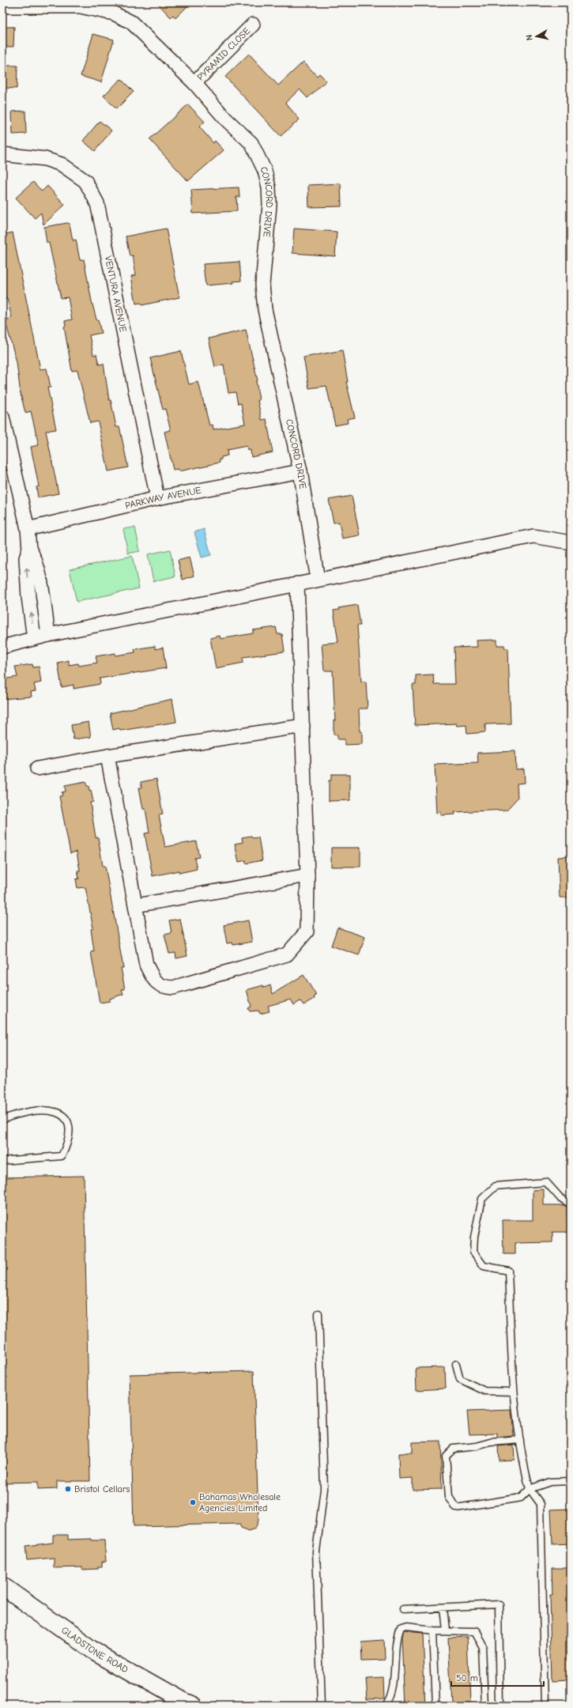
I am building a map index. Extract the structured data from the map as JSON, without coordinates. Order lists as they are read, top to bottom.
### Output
{
  "streets": {
    "main road": ["GLADSTONE ROAD"],
    "street": [
      "PYRAMID CLOSE",
      "CONCORD DRIVE",
      "VENTURA AVENUE",
      "PARKWAY AVENUE"
    ]
  },
  "crossings": [
    ["PYRAMID CLOSE", "CONCORD DRIVE"],
    ["CONCORD DRIVE", "PARKWAY AVENUE"],
    ["VENTURA AVENUE", "PARKWAY AVENUE"]
  ],
  "places": ["Bristol Cellars", "Bahamas Wholesale Agencies Limited"],
  "scale_bar": "50 m",
  "north": "left"
}
